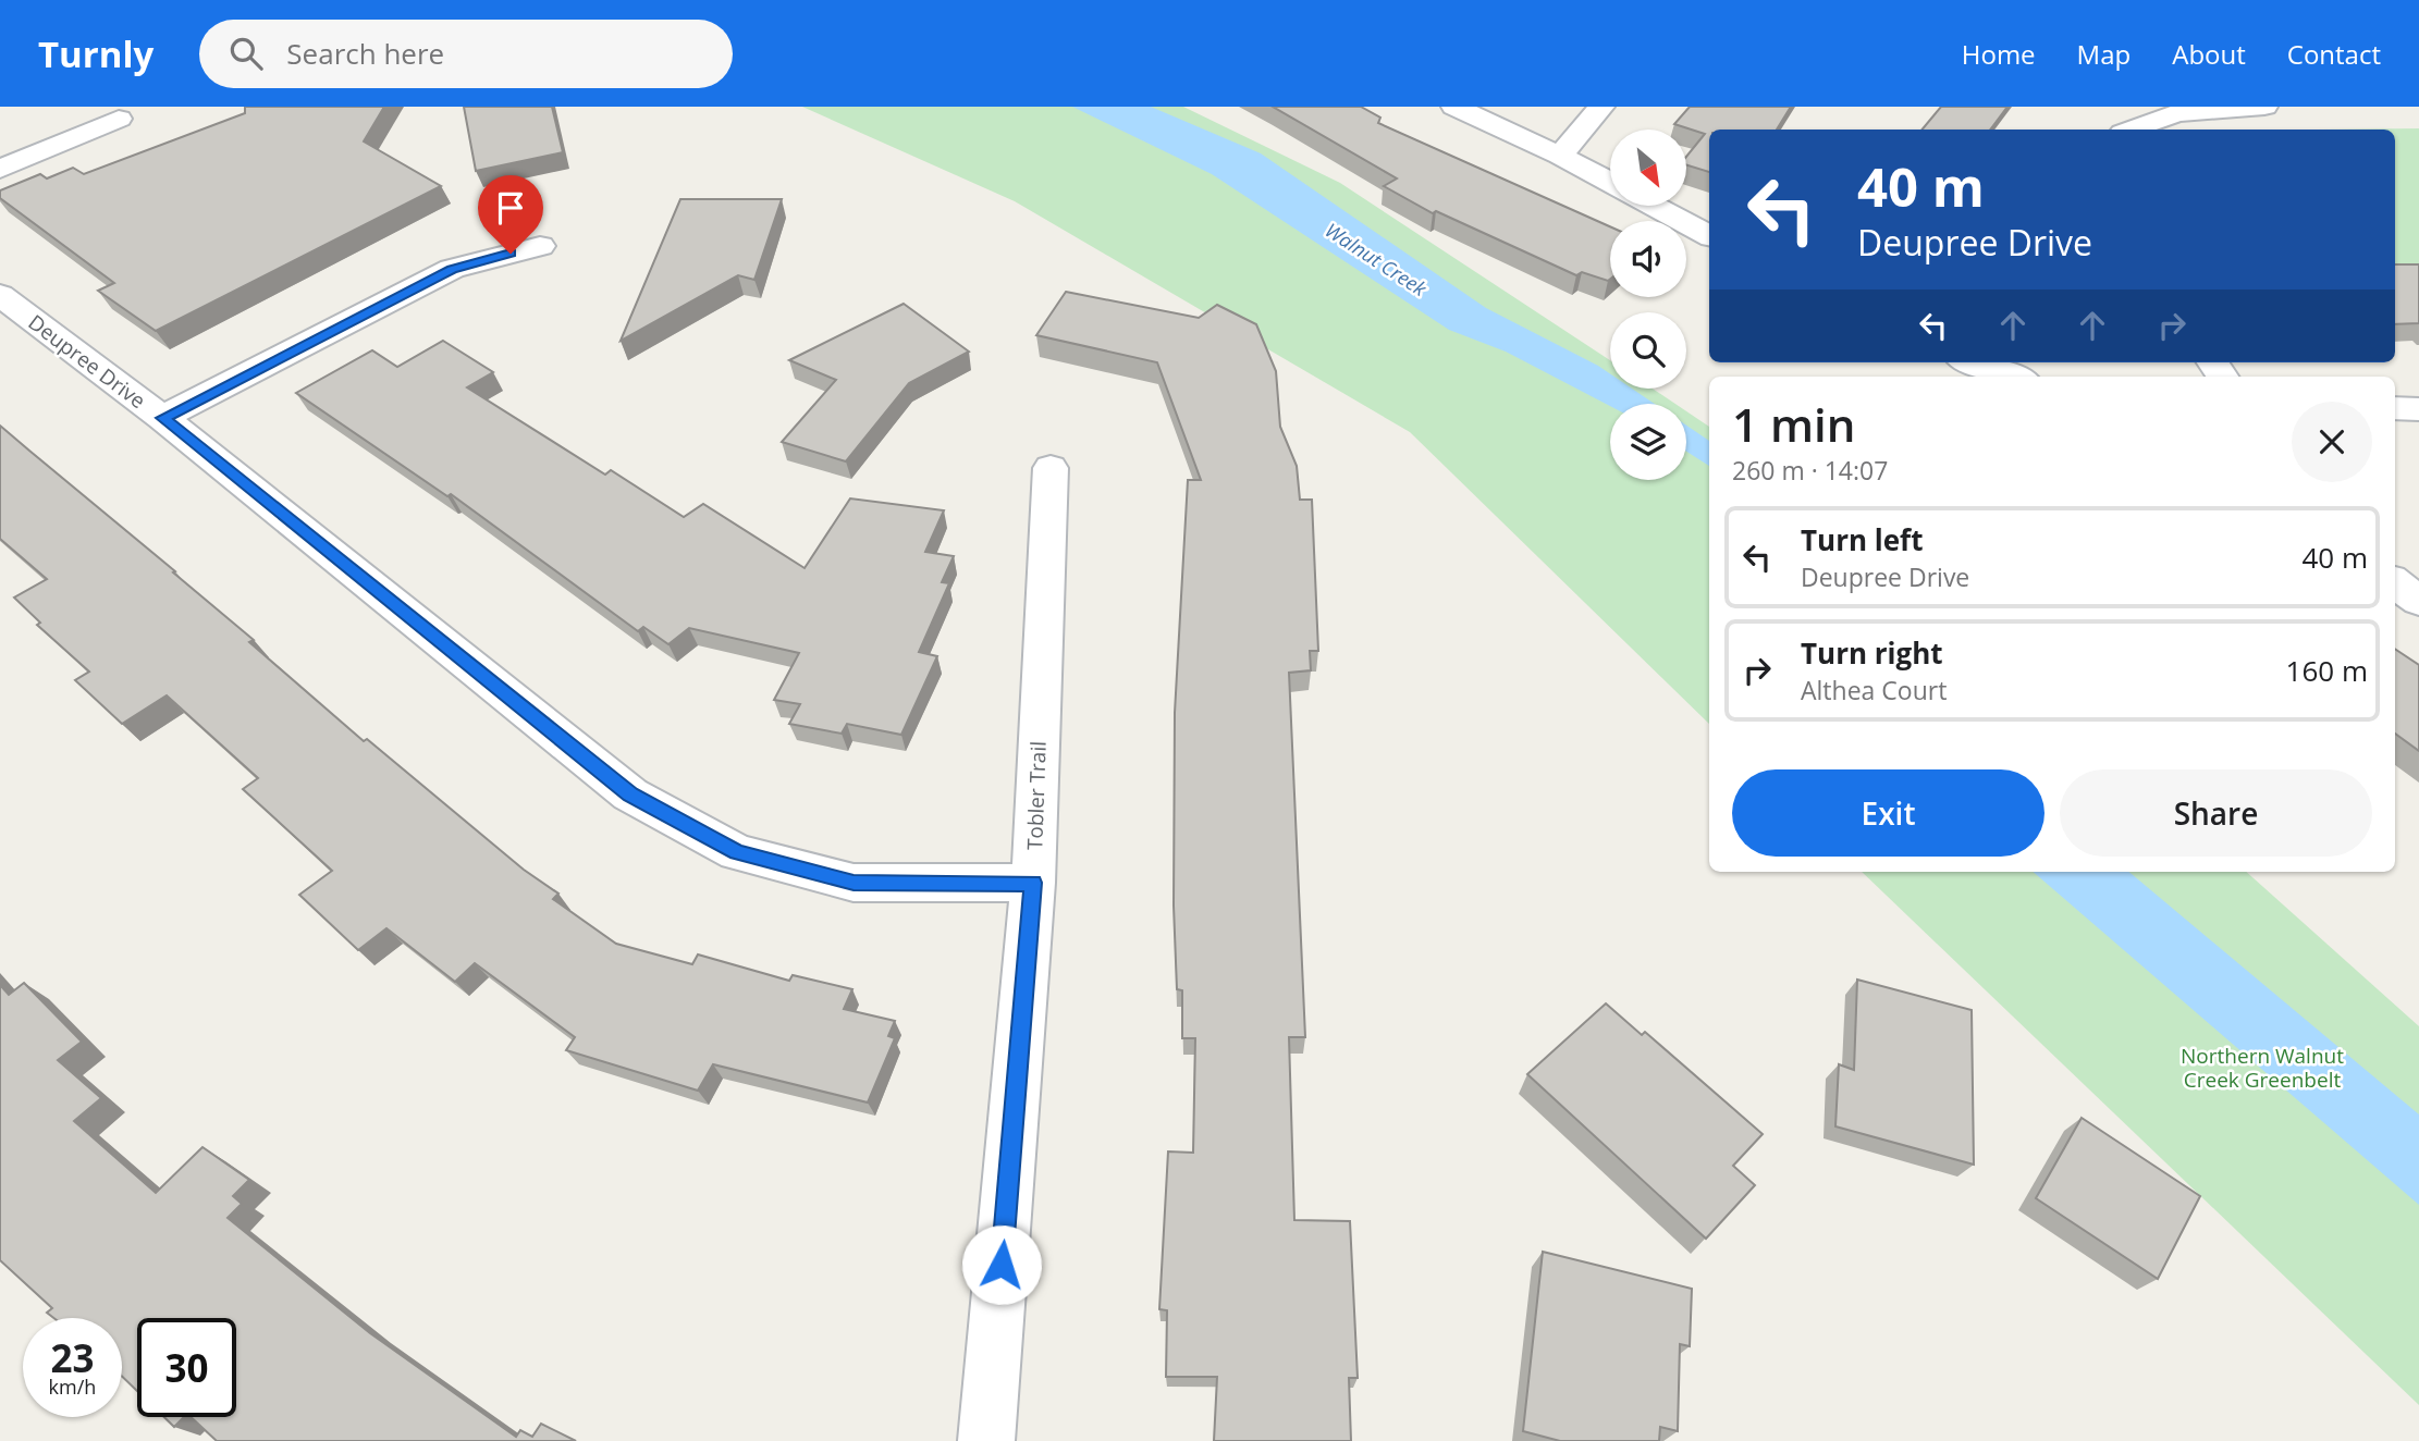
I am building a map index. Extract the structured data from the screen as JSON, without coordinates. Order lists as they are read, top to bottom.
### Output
{
  "streets": {
    "street": ["Deupree Drive", "Tobler Trail"]
  },
  "crossings": [
    ["Deupree Drive", "Tobler Trail"]
  ],
  "water": ["Walnut Creek"],
  "parks": ["Northern Walnut Creek Greenbelt"],
  "north": "bottom right",
  "page": {
    "header": "Turnly",
    "search": "Search here",
    "nav": [
      "Home",
      "Map",
      "About",
      "Contact"
    ],
    "turn": ["40 m", "Deupree Drive"],
    "heading": ["1 min", "260 m · 14:07"],
    "list": [
      {
        "name": "Turn left",
        "note": "Deupree Drive",
        "value": "40 m"
      },
      {
        "name": "Turn right",
        "note": "Althea Court",
        "value": "160 m"
      }
    ],
    "buttons": ["Exit", "Share"],
    "speed": "23 km/h",
    "limit": "30"
  }
}
